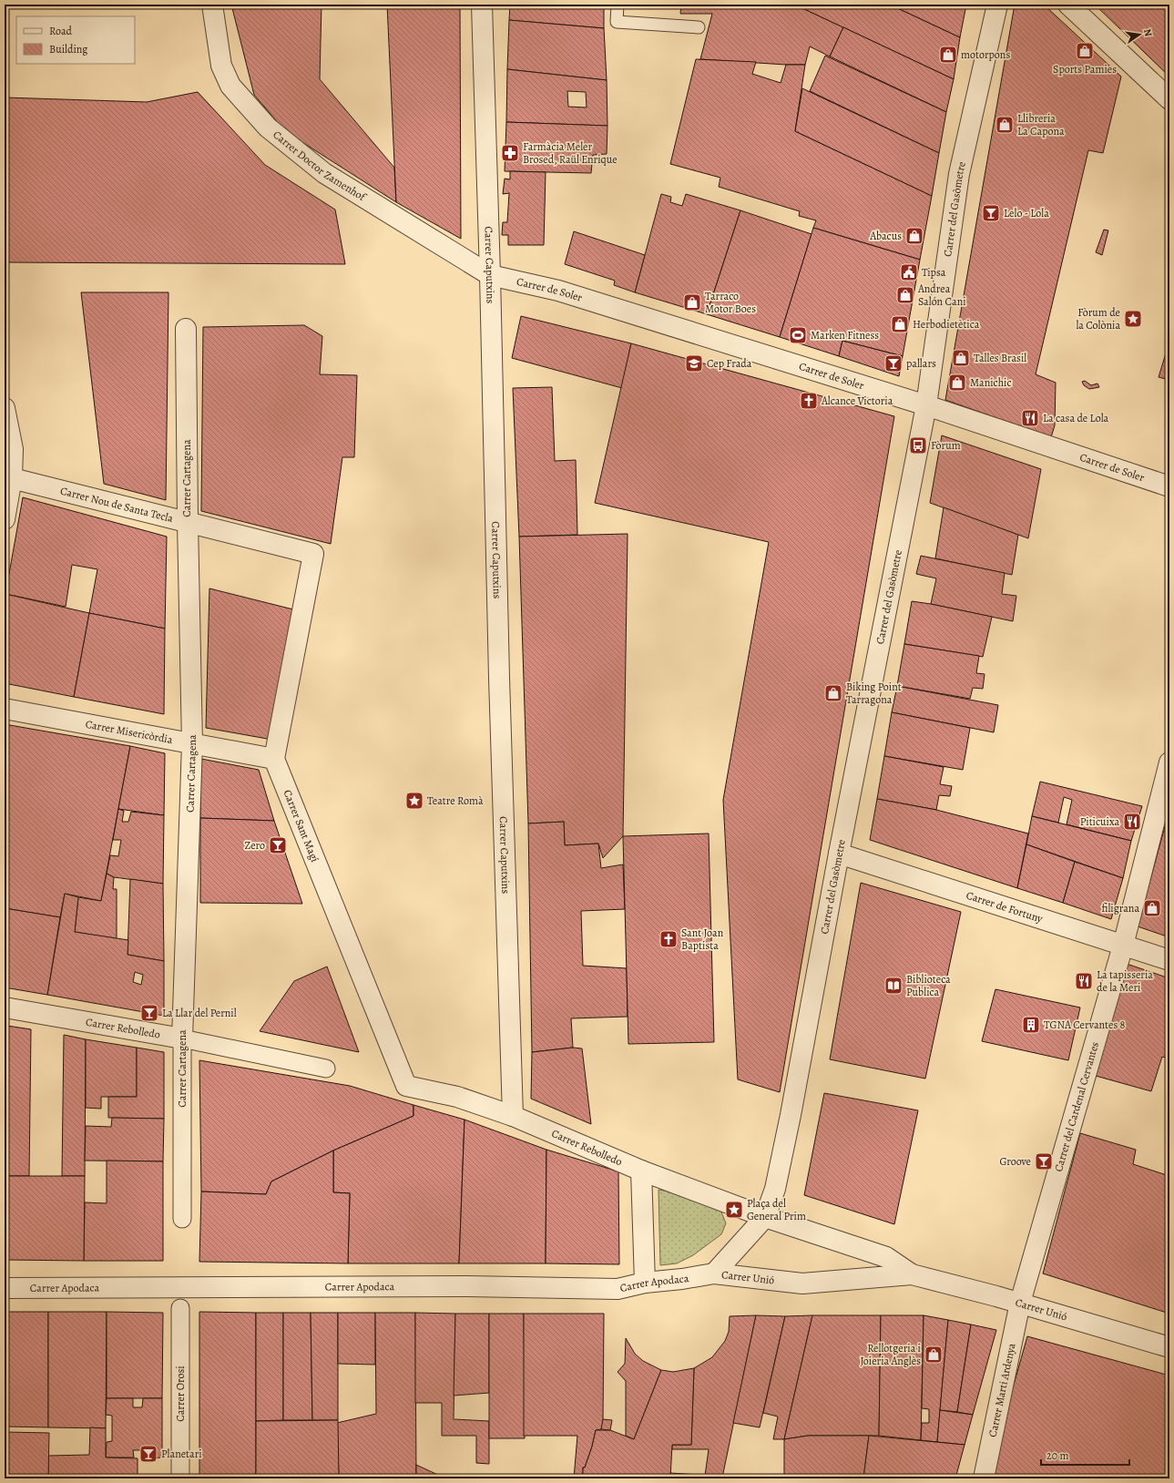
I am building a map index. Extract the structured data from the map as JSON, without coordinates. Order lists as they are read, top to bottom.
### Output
{
  "streets": {
    "street": [
      "Carrer Doctor Zamenhof",
      "Carrer del Gasòmetre",
      "Carrer Caputxins",
      "Carrer de Soler",
      "Carrer Cartagena",
      "Carrer Nou de Santa Tecla",
      "Carrer Misericòrdia",
      "Carrer Sant Magí",
      "Carrer de Fortuny",
      "Carrer Rebolledo",
      "Carrer del Cardenal Cervantes",
      "Carrer Unió",
      "Carrer Apodaca",
      "Carrer Marti Ardenya",
      "Carrer Orosi"
    ]
  },
  "crossings": [
    ["Carrer Doctor Zamenhof", "Carrer Caputxins"],
    ["Carrer Doctor Zamenhof", "Carrer de Soler"],
    ["Carrer del Gasòmetre", "Carrer de Soler"],
    ["Carrer del Gasòmetre", "Carrer de Fortuny"],
    ["Carrer del Gasòmetre", "Carrer Rebolledo"],
    ["Carrer del Gasòmetre", "Carrer Unió"],
    ["Carrer Caputxins", "Carrer de Soler"],
    ["Carrer Caputxins", "Carrer Rebolledo"],
    ["Carrer Cartagena", "Carrer Nou de Santa Tecla"],
    ["Carrer Cartagena", "Carrer Misericòrdia"],
    ["Carrer Cartagena", "Carrer Rebolledo"],
    ["Carrer Nou de Santa Tecla", "Carrer Misericòrdia"],
    ["Carrer Nou de Santa Tecla", "Carrer Sant Magí"],
    ["Carrer Misericòrdia", "Carrer Sant Magí"],
    ["Carrer Sant Magí", "Carrer Rebolledo"],
    ["Carrer de Fortuny", "Carrer del Cardenal Cervantes"],
    ["Carrer Rebolledo", "Carrer Unió"],
    ["Carrer del Cardenal Cervantes", "Carrer Unió"],
    ["Carrer del Cardenal Cervantes", "Carrer Marti Ardenya"],
    ["Carrer Unió", "Carrer Apodaca"],
    ["Carrer Unió", "Carrer Marti Ardenya"]
  ],
  "places": {
    "shop": [
      "Sports Pamies",
      "motorpons",
      "Llibreria La Capona",
      "Abacus",
      "Andrea Salón Cani",
      "Tarraco Motor Boes",
      "Herbodietètica",
      "Talles Brasil",
      "Manichic",
      "Biking Point Tarragona",
      "filigrana",
      "Rellotgeria i Joieria Anglès"
    ],
    "pharmacy": ["Farmàcia Meler Brosed, Raül Enrique"],
    "bar": [
      "Lelo - Lola",
      "pallars",
      "Zero",
      "La Llar del Pernil",
      "Groove",
      "Planetari"
    ],
    "public building": ["Tipsa"],
    "place": ["Fòrum de la Colònia", "Teatre Romà", "Plaça del General Prim"],
    "sports": ["Marken Fitness"],
    "school or university": ["Cep Frada"],
    "church": ["Alcance Victoria", "Sant Joan Baptista"],
    "restaurant": ["La casa de Lola", "Piticuixa", "La tapisseria de la Meri"],
    "bus stop": ["Fòrum"],
    "library": ["Biblioteca Publica"],
    "building": ["TGNA Cervantes 8"]
  },
  "legend": ["Road", "Building"],
  "scale_bar": "20 m",
  "north": "right"
}
